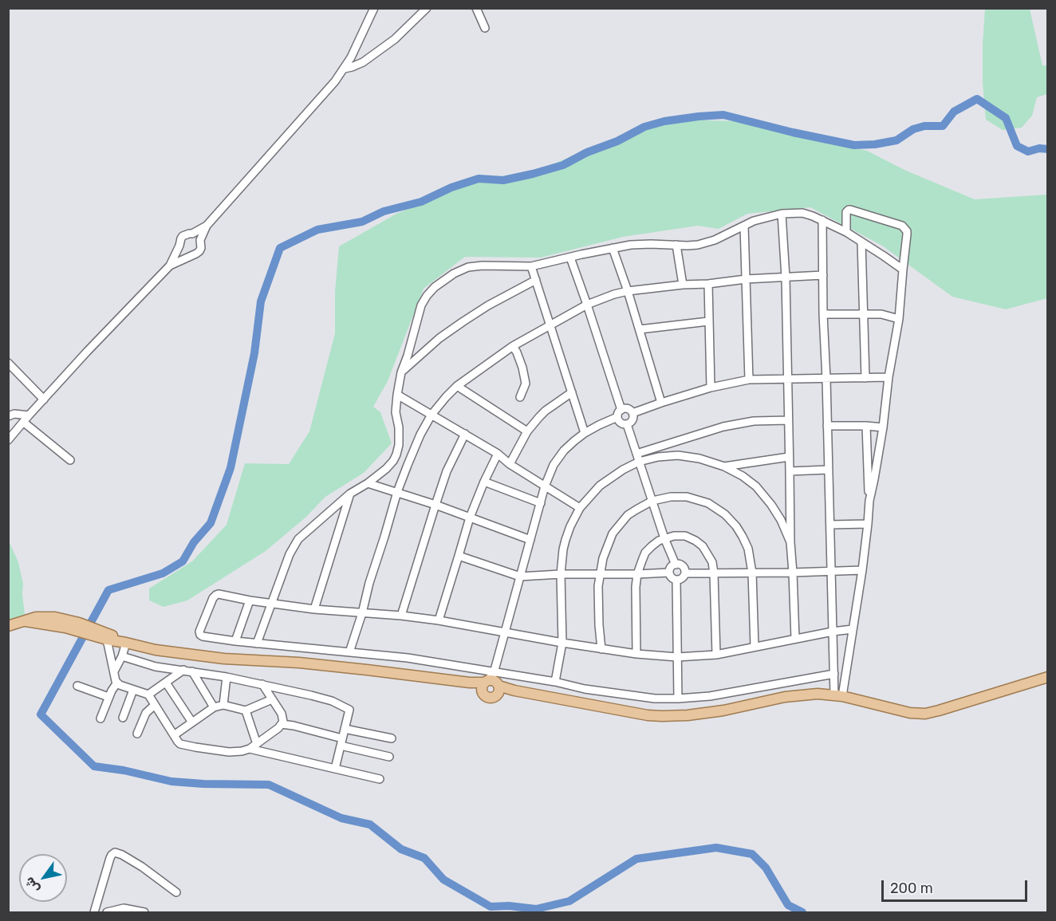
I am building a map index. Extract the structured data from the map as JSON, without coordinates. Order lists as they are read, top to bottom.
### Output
{
  "scale_bar": "200 m",
  "north": "bottom left"
}
